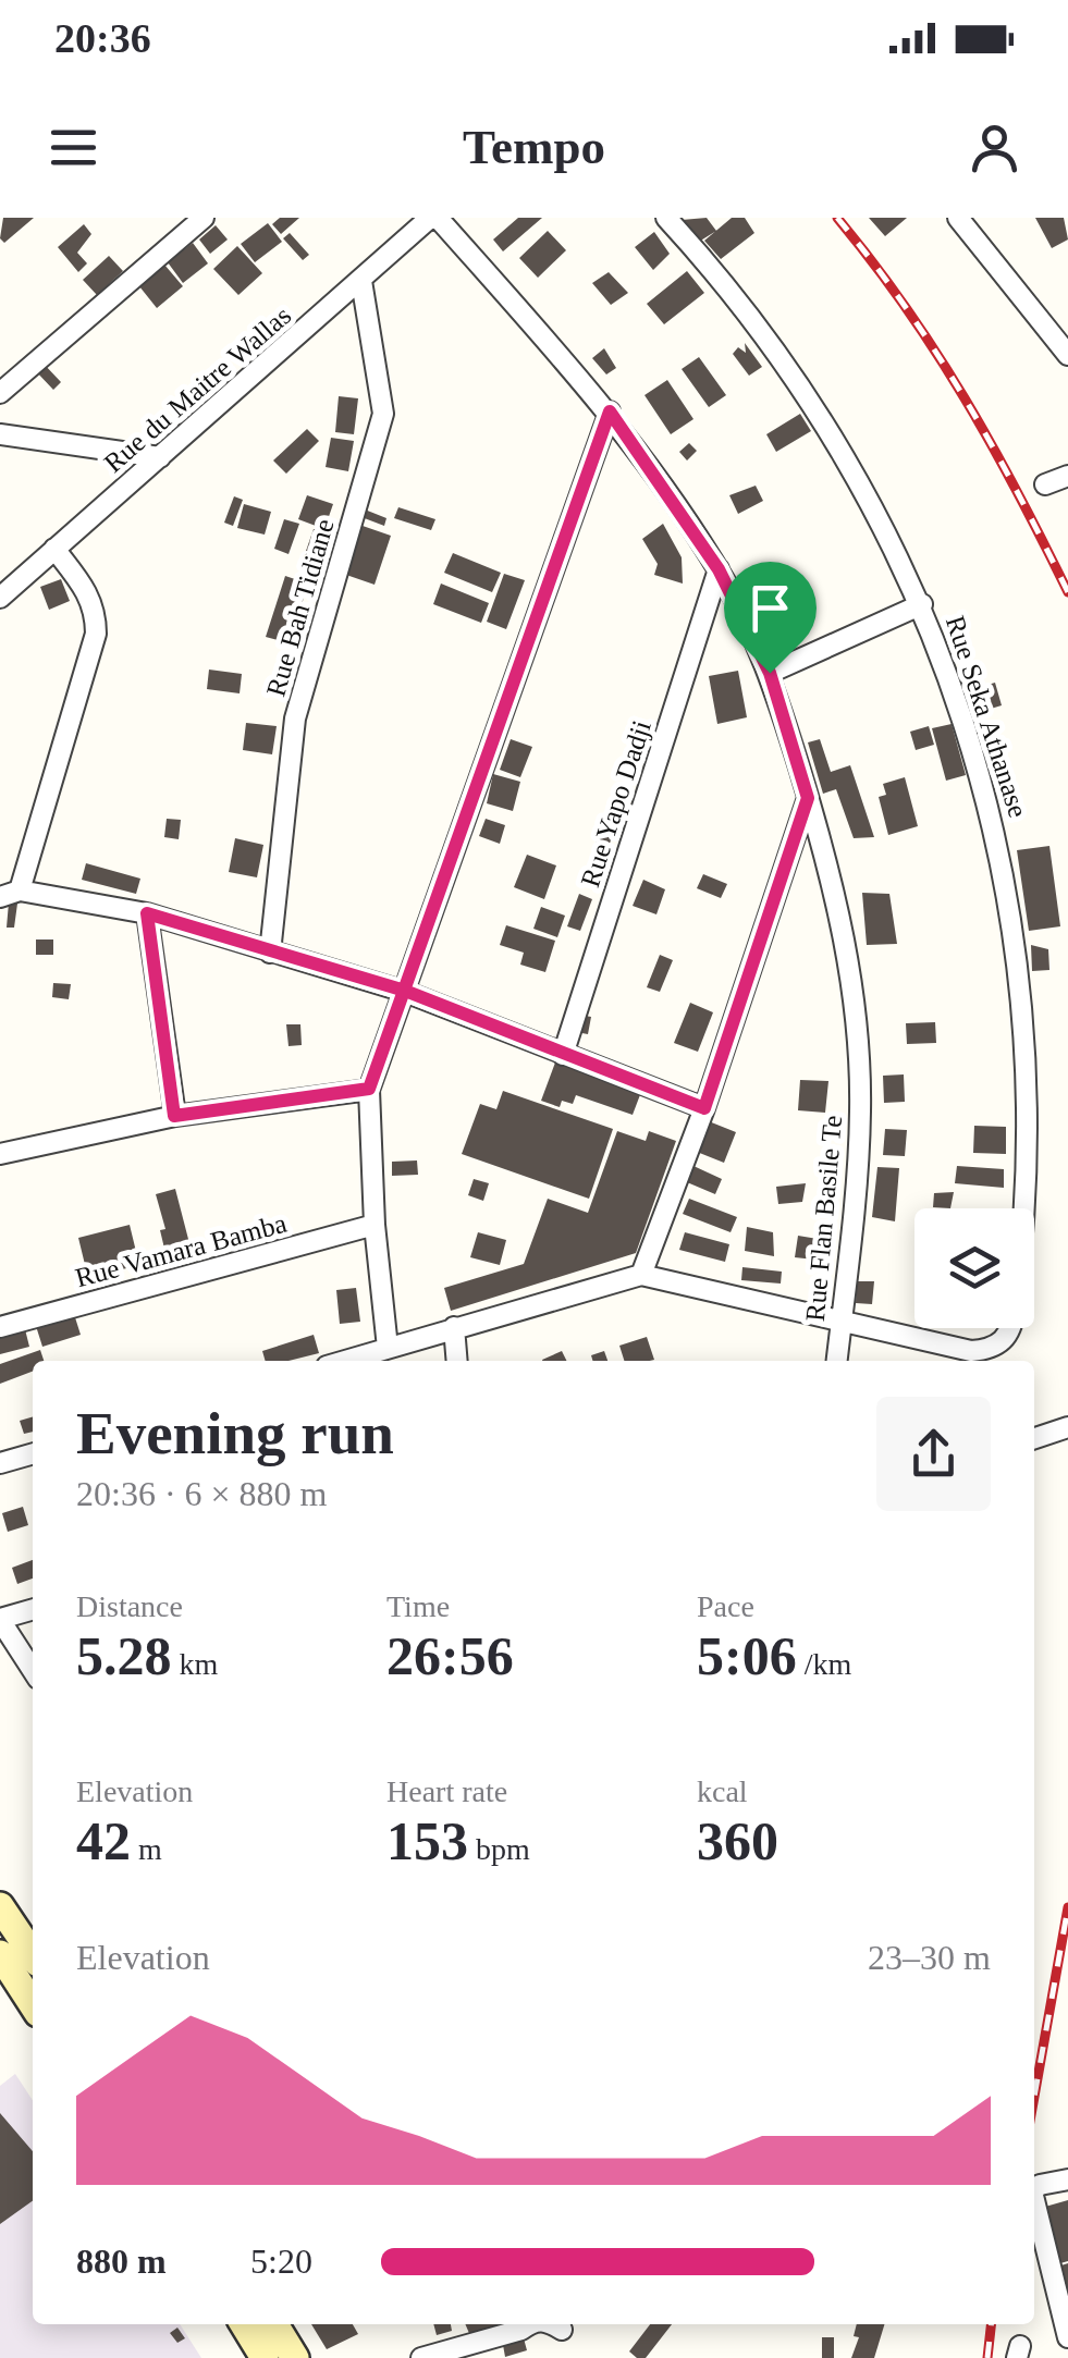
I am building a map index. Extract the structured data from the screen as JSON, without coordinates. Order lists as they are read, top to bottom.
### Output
{
  "streets": {
    "street": [
      "Rue du Maitre Wallas",
      "Rue Bah Tidiane",
      "Rue Seka Athanase",
      "Rue Yapo Dadji",
      "Rue Flan Basile Te",
      "Rue Vamara Bamba"
    ]
  },
  "crossings": [
    ["Rue du Maitre Wallas", "Rue Bah Tidiane"],
    ["Rue du Maitre Wallas", "Rue Flan Basile Te"],
    ["Rue Seka Athanase", "Rue Flan Basile Te"],
    ["Rue Yapo Dadji", "Rue Flan Basile Te"]
  ],
  "page": {
    "status": "20:36",
    "header": "Tempo",
    "heading": ["Evening run", "20:36 · 6 × 880 m"],
    "stats": [
      ["Distance", "5.28 km"],
      ["Time", "26:56"],
      ["Pace", "5:06 /km"],
      ["Elevation", "42 m"],
      ["Heart rate", "153 bpm"],
      ["kcal", "360"]
    ],
    "chart": ["Elevation", "23–30 m"],
    "list": [
      {
        "name": "880 m",
        "note": "5:20"
      }
    ]
  }
}
